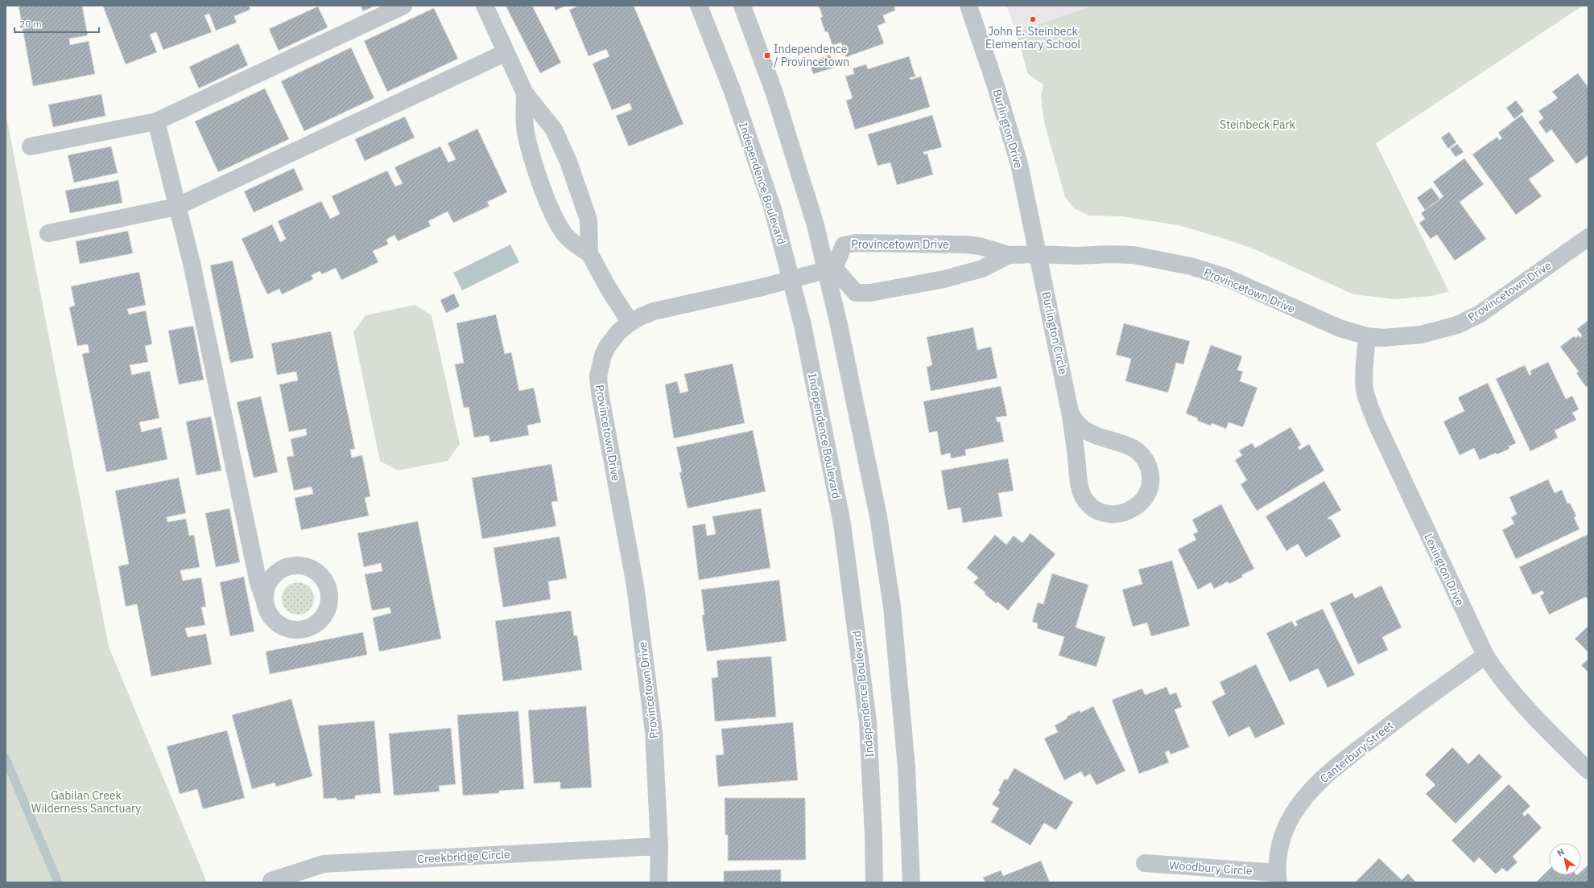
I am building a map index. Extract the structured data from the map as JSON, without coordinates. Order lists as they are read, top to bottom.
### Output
{
  "streets": {
    "street": [
      "Burlington Drive",
      "Independence Boulevard",
      "Provincetown Drive",
      "Burlington Circle",
      "Lexington Drive",
      "Canterbury Street",
      "Creekbridge Circle",
      "Woodbury Circle"
    ]
  },
  "crossings": [
    ["Burlington Drive", "Provincetown Drive"],
    ["Burlington Drive", "Burlington Circle"],
    ["Independence Boulevard", "Provincetown Drive"],
    ["Provincetown Drive", "Burlington Circle"],
    ["Provincetown Drive", "Lexington Drive"],
    ["Provincetown Drive", "Creekbridge Circle"],
    ["Lexington Drive", "Canterbury Street"],
    ["Canterbury Street", "Woodbury Circle"]
  ],
  "parks": ["Steinbeck Park", "Gabilan Creek Wilderness Sanctuary"],
  "places": {
    "other": ["John E. Steinbeck Elementary School"],
    "transit": ["Independence / Provincetown"]
  },
  "scale_bar": "20 m",
  "north": "top left"
}
